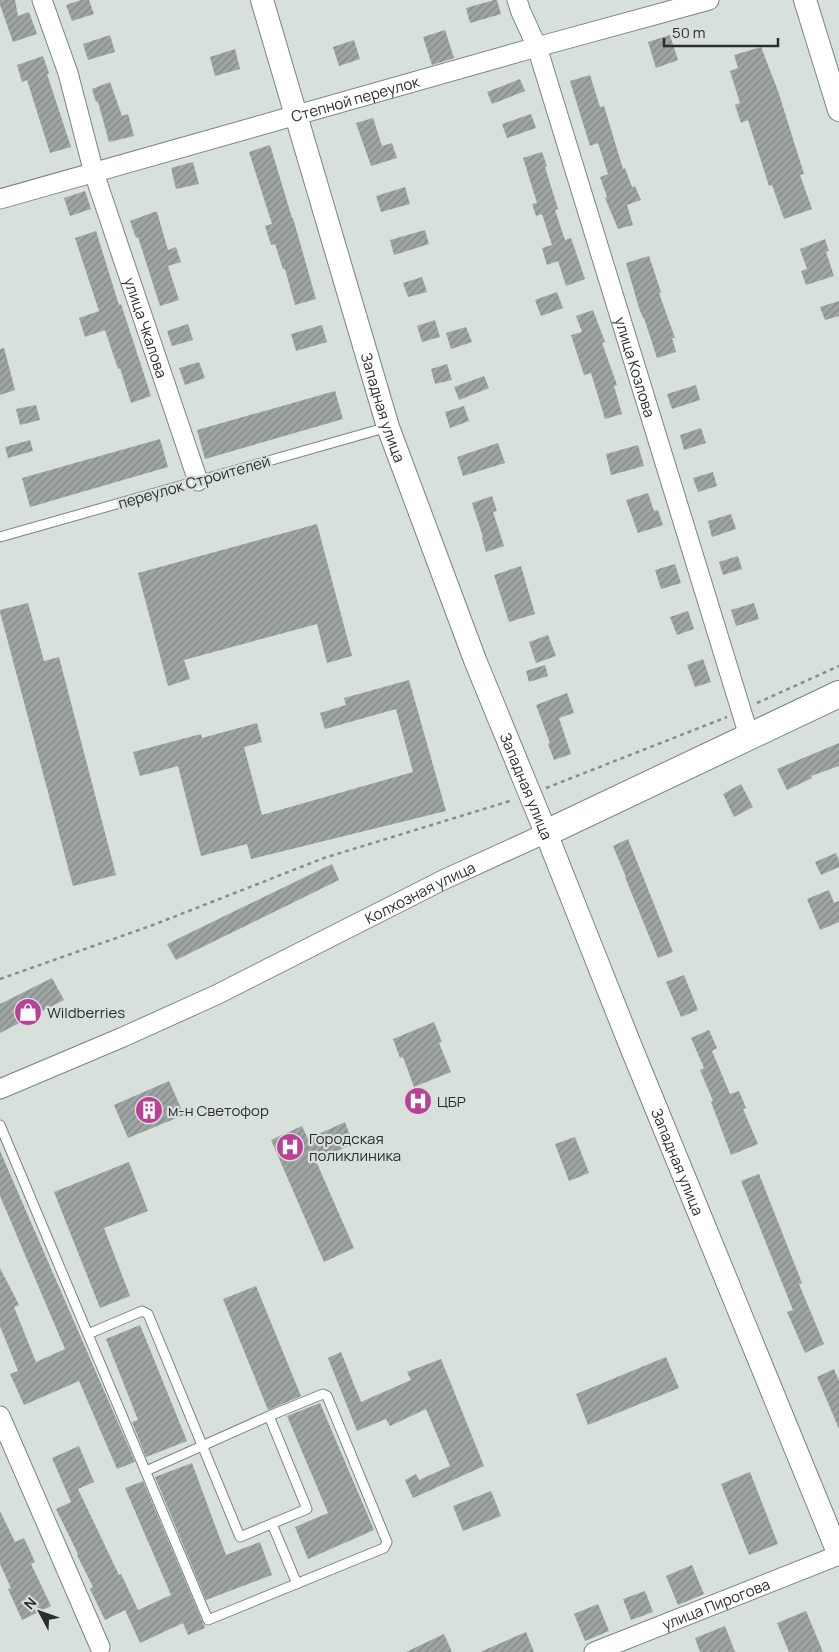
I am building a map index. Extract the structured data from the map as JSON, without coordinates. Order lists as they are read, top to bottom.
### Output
{
  "streets": {
    "main road": ["Колхозная улица"],
    "street": [
      "Степной переулок",
      "улица Чкалова",
      "улица Козлова",
      "Западная улица",
      "улица Пирогова"
    ],
    "lane": ["переулок Строителей"]
  },
  "crossings": [
    ["Степной переулок", "улица Чкалова"],
    ["Степной переулок", "улица Козлова"],
    ["Степной переулок", "Западная улица"],
    ["улица Чкалова", "переулок Строителей"],
    ["улица Козлова", "Колхозная улица"],
    ["Западная улица", "переулок Строителей"],
    ["Западная улица", "Колхозная улица"],
    ["Западная улица", "улица Пирогова"]
  ],
  "places": {
    "shop": ["Wildberries"],
    "hospital": ["ЦБР", "Городская поликлиника"],
    "building": ["м-н Светофор"]
  },
  "scale_bar": "50 m",
  "north": "top left"
}
